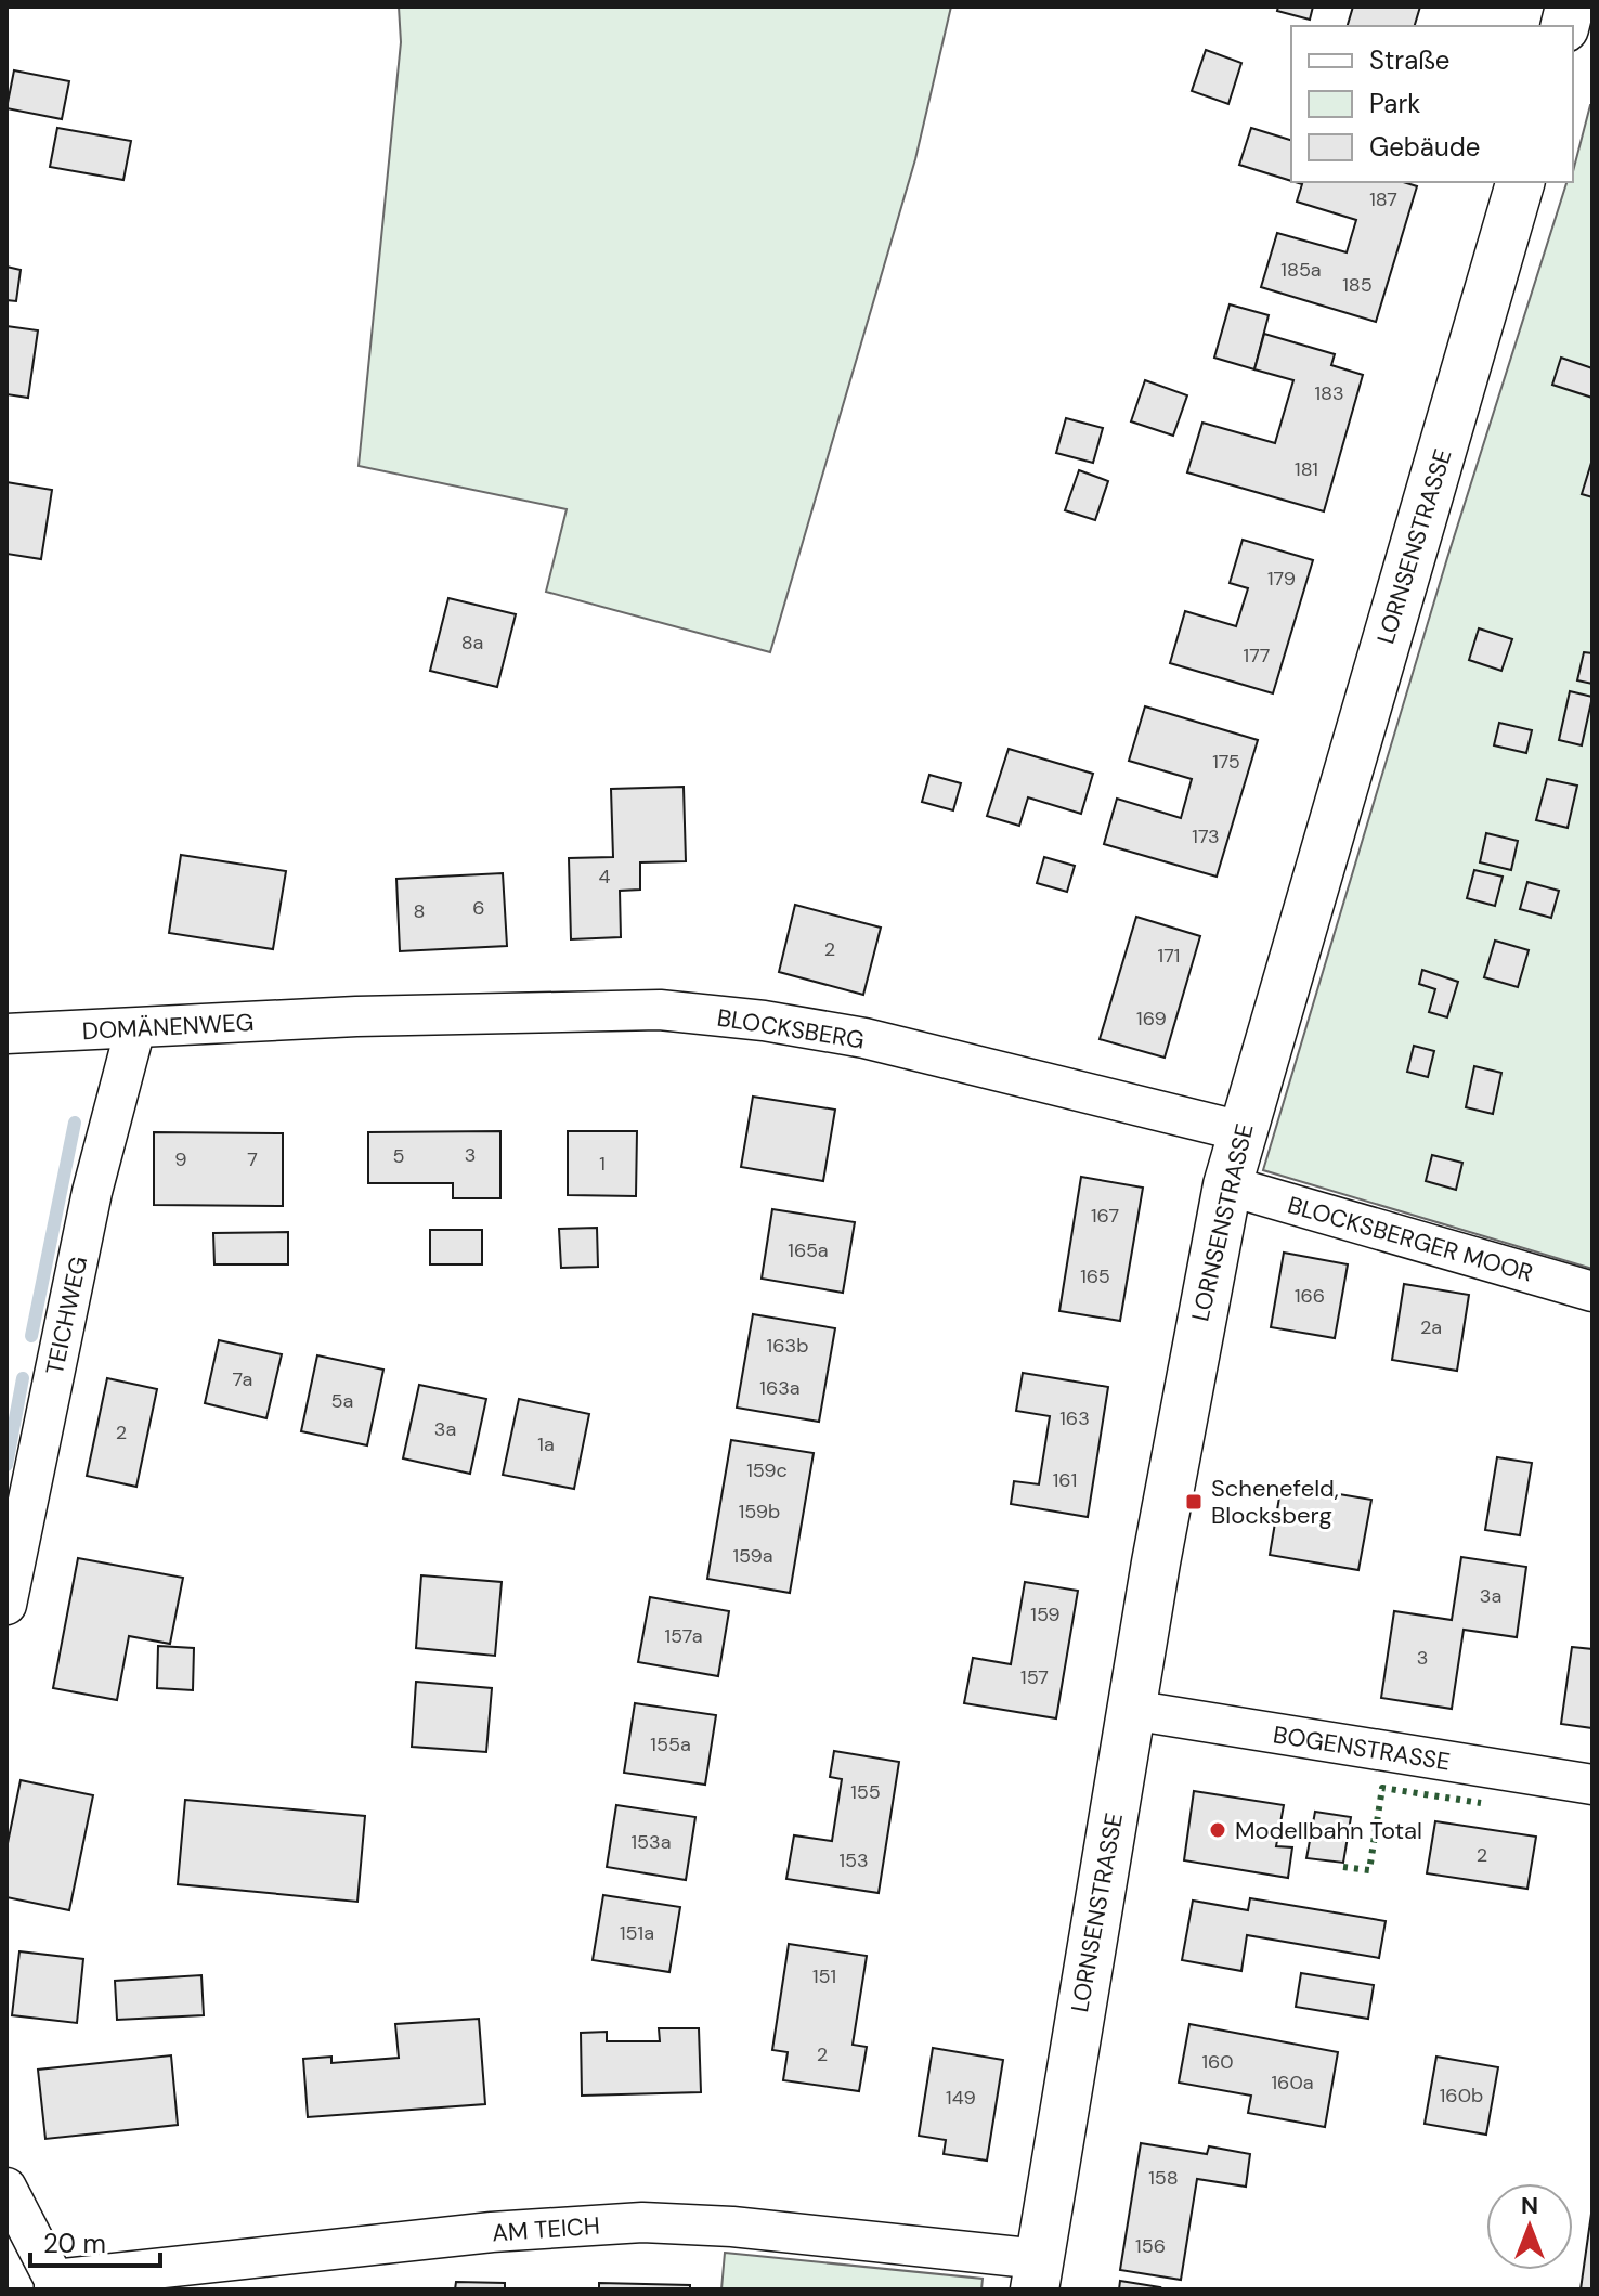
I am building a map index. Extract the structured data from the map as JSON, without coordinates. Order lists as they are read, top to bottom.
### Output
{
  "streets": {
    "street": [
      "LORNSENSTRASSE",
      "DOMÄNENWEG",
      "BLOCKSBERG",
      "BLOCKSBERGER MOOR",
      "TEICHWEG",
      "BOGENSTRASSE",
      "AM TEICH"
    ]
  },
  "crossings": [
    ["LORNSENSTRASSE", "BLOCKSBERG"],
    ["LORNSENSTRASSE", "BLOCKSBERGER MOOR"],
    ["LORNSENSTRASSE", "BOGENSTRASSE"],
    ["LORNSENSTRASSE", "AM TEICH"],
    ["DOMÄNENWEG", "BLOCKSBERG"],
    ["DOMÄNENWEG", "TEICHWEG"]
  ],
  "places": {
    "transit": ["Schenefeld, Blocksberg"],
    "other": ["Modellbahn Total"]
  },
  "house_numbers": [
    "187",
    "185a",
    "185",
    "183",
    "181",
    "179",
    "8a",
    "177",
    "175",
    "173",
    "4",
    "6",
    "8",
    "2",
    "171",
    "169",
    "3",
    "5",
    "9",
    "7",
    "1",
    "167",
    "165a",
    "165",
    "166",
    "2a",
    "163b",
    "7a",
    "163a",
    "5a",
    "163",
    "3a",
    "2",
    "1a",
    "159c",
    "161",
    "159b",
    "159a",
    "3a",
    "159",
    "157a",
    "3",
    "157",
    "155a",
    "155",
    "153a",
    "2",
    "153",
    "151a",
    "151",
    "2",
    "160",
    "160a",
    "160b",
    "149",
    "158",
    "156"
  ],
  "legend": ["Straße", "Park", "Gebäude"],
  "scale_bar": "20 m",
  "north": "top"
}
